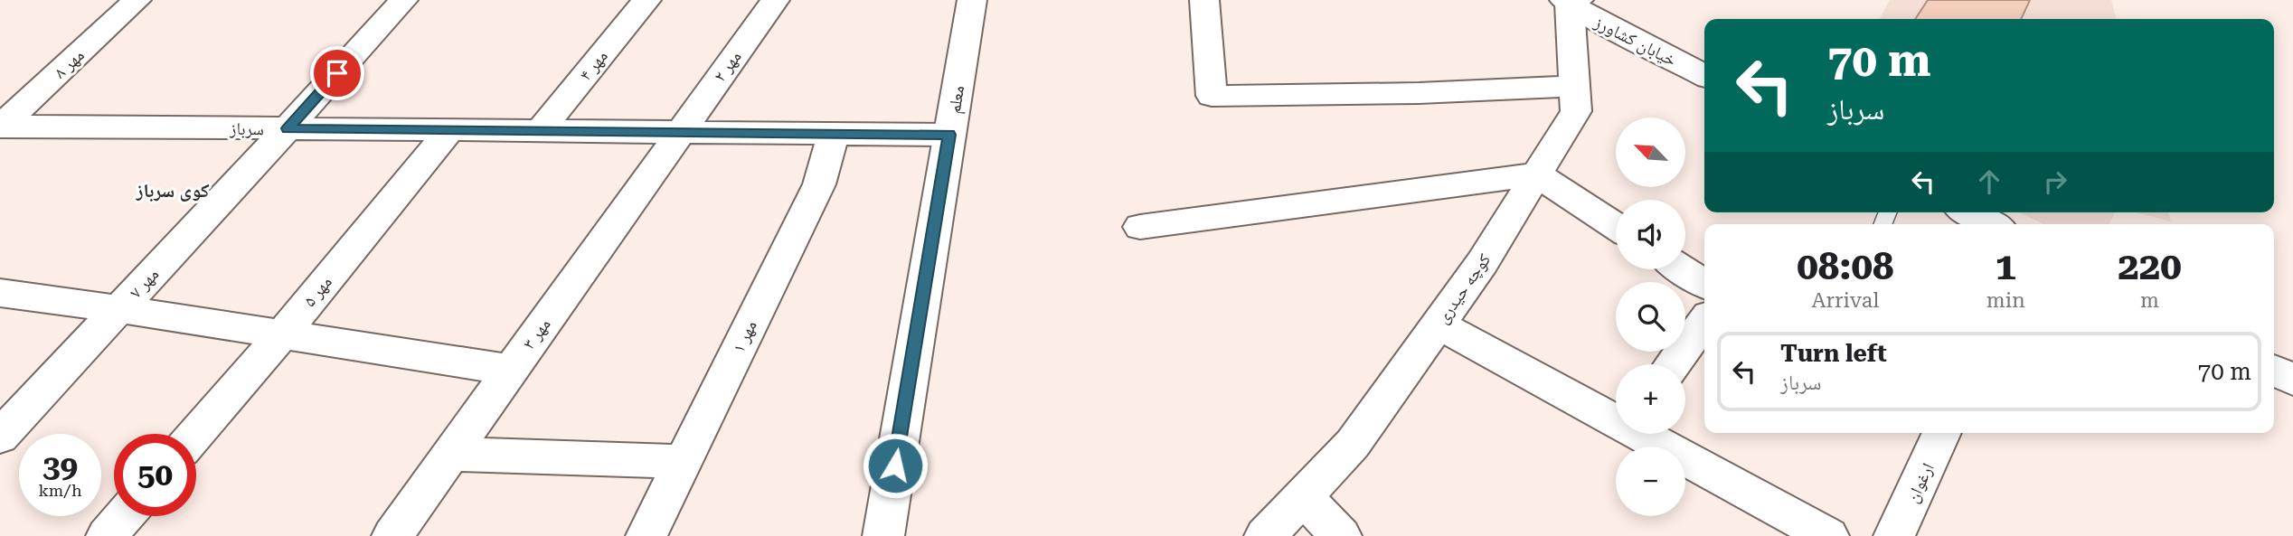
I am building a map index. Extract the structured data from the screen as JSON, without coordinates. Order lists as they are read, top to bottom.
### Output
{
  "streets": {
    "street": [
      "خیابان کشاورز",
      "مهر ۸",
      "مهر ۴",
      "مهر ۲",
      "معلم",
      "سرباز",
      "مهر ۷",
      "کوچه حیدری",
      "مهر ۵",
      "مهر ۳",
      "مهر ۱",
      "ارغوان"
    ]
  },
  "crossings": [
    ["خیابان کشاورز", "کوچه حیدری"],
    ["مهر ۸", "سرباز"],
    ["مهر ۴", "سرباز"],
    ["مهر ۲", "سرباز"],
    ["مهر ۲", "مهر ۳"],
    ["معلم", "سرباز"],
    ["سرباز", "مهر ۷"],
    ["سرباز", "مهر ۵"],
    ["سرباز", "مهر ۳"],
    ["سرباز", "مهر ۱"]
  ],
  "districts": ["کوی سرباز"],
  "north": "top left",
  "page": {
    "turn": ["70 m", "سرباز"],
    "map_buttons": ["+", "−"],
    "eta": [
      "08:08",
      "Arrival",
      "1",
      "min",
      "220",
      "m"
    ],
    "list": [
      {
        "name": "Turn left",
        "note": "سرباز",
        "value": "70 m"
      }
    ],
    "speed": "39 km/h",
    "limit": "50"
  }
}
